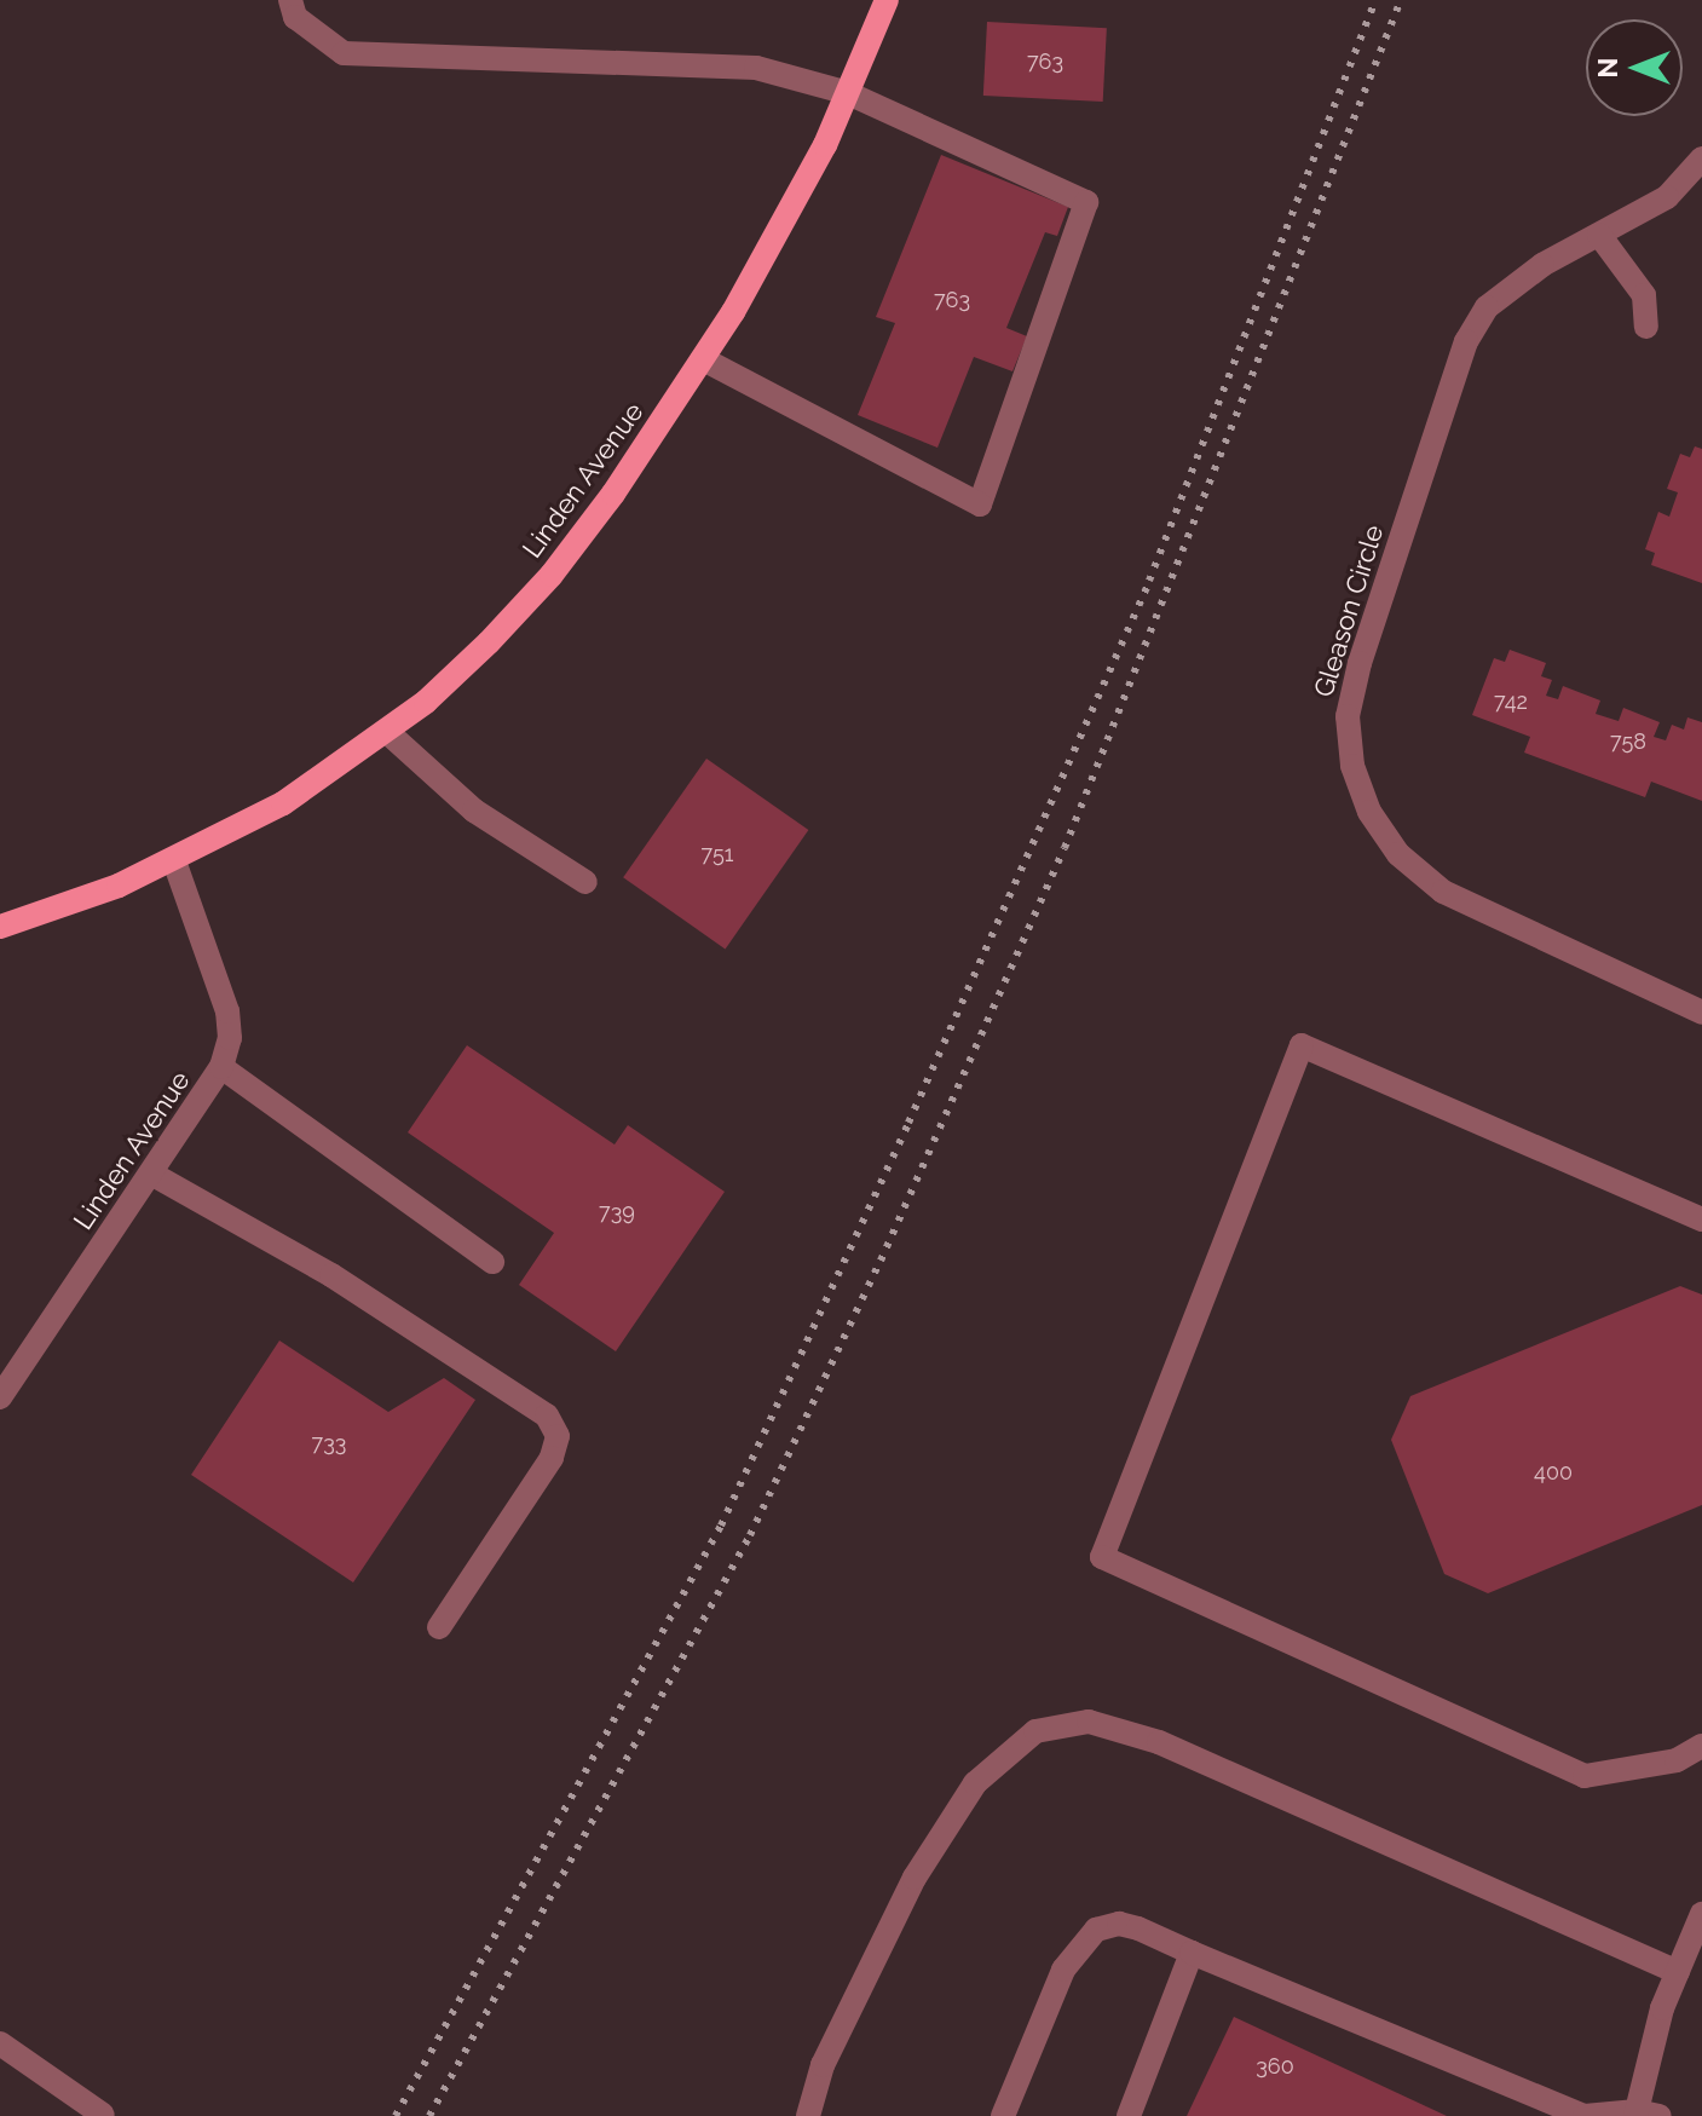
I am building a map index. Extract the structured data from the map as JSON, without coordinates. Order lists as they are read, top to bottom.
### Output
{
  "streets": {
    "main road": ["Linden Avenue"],
    "street": ["Gleason Circle"]
  },
  "house_numbers": [
    "763",
    "763",
    "742",
    "758",
    "751",
    "739",
    "733",
    "400",
    "360"
  ],
  "north": "left"
}
